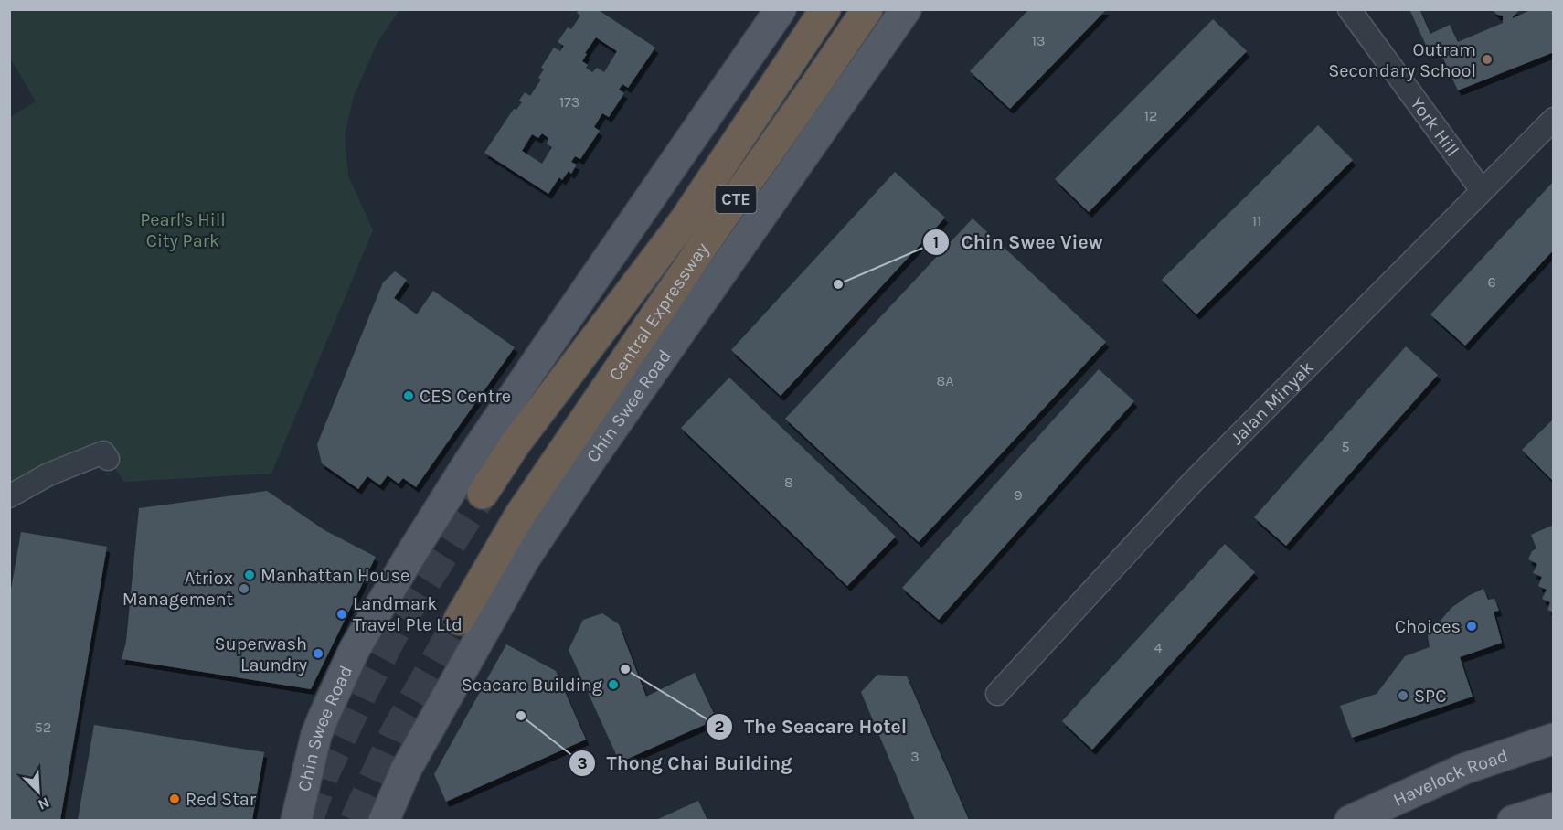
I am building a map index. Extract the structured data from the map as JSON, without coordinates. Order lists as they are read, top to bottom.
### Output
{
  "streets": {
    "highway": ["CTE", "Central Expressway"],
    "main road": ["Chin Swee Road", "Havelock Road"],
    "street": ["York Hill", "Jalan Minyak"]
  },
  "crossings": [
    ["York Hill", "Jalan Minyak"]
  ],
  "parks": ["Pearl's Hill City Park"],
  "places": [
    "Outram Secondary School",
    "Chin Swee View",
    "CES Centre",
    "Manhattan House",
    "Atriox Management",
    "Landmark Travel Pte Ltd",
    "Choices",
    "Superwash Laundry",
    "The Seacare Hotel",
    "Seacare Building",
    "SPC",
    "Thong Chai Building",
    "Red Star"
  ],
  "house_numbers": [
    "13",
    "173",
    "12",
    "11",
    "6",
    "8A",
    "5",
    "8",
    "9",
    "4",
    "52",
    "3"
  ],
  "north": "bottom right"
}
